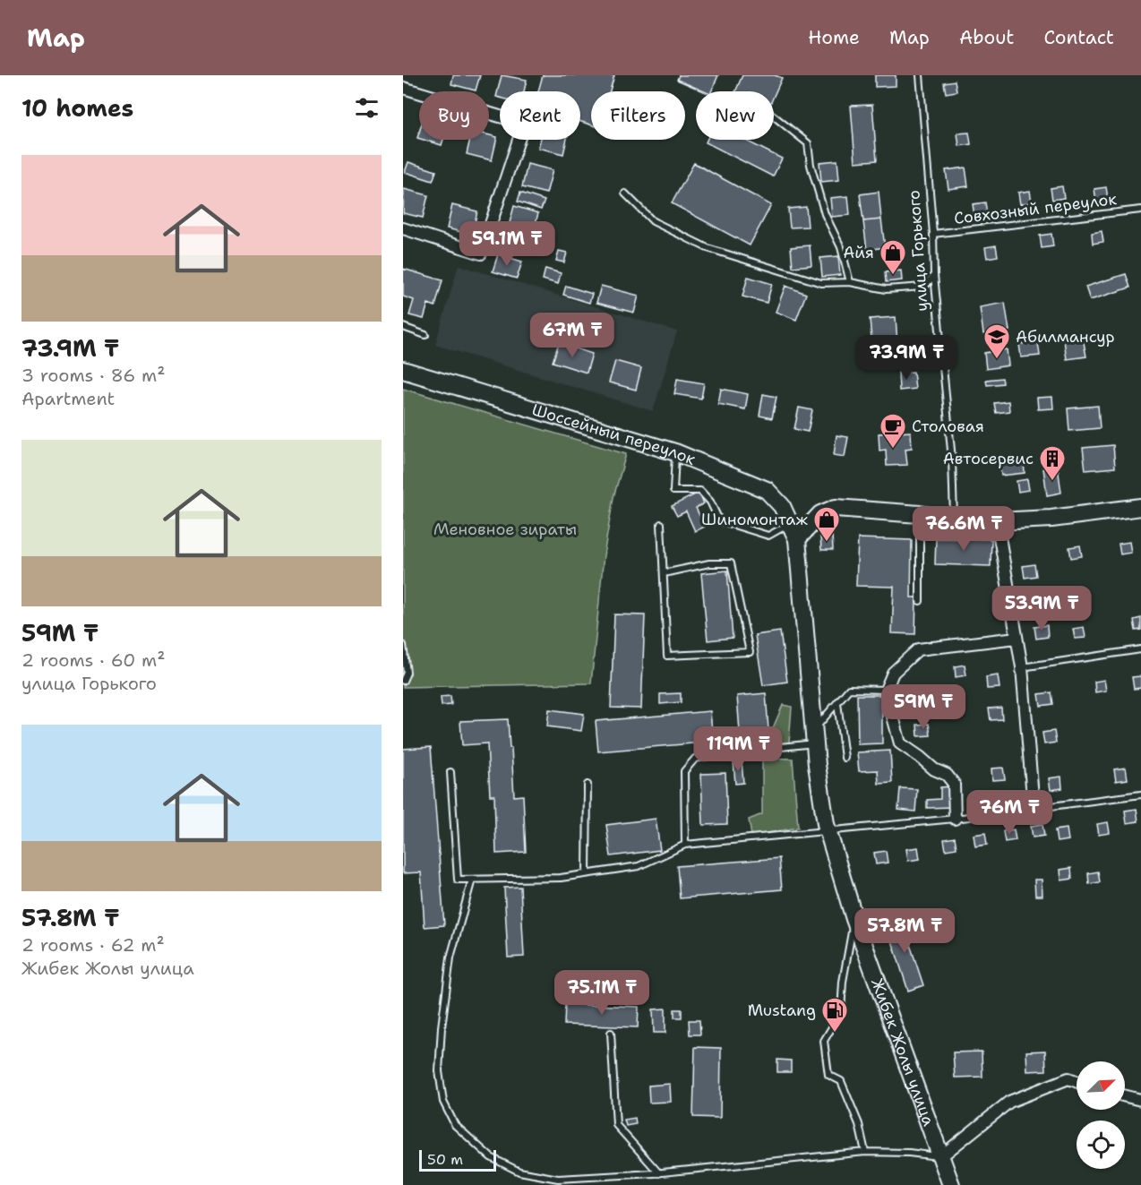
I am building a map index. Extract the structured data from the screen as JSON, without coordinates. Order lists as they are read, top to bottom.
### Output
{
  "streets": {
    "main road": ["Шоссейный переулок", "Жибек Жолы улица"],
    "lane": ["Совхозный переулок", "улица Горького"]
  },
  "crossings": [
    ["Совхозный переулок", "улица Горького"],
    ["Шоссейный переулок", "Жибек Жолы улица"]
  ],
  "parks": ["Меновное зираты"],
  "places": {
    "shop": ["Айя", "Шиномонтаж"],
    "school or university": ["Абилмансур"],
    "cafe": ["Столовая"],
    "building": ["Автосервис"],
    "fuel station": ["Mustang"]
  },
  "scale_bar": "50 m",
  "north": "top right",
  "page": {
    "header": "Map",
    "nav": [
      "Home",
      "Map",
      "About",
      "Contact"
    ],
    "heading": "10 homes",
    "chip": [
      "Buy",
      "Rent",
      "Filters",
      "New"
    ],
    "list": [
      {
        "name": "73.9M ₸",
        "note": "3 rooms · 86 m² · Apartment"
      },
      {
        "name": "59M ₸",
        "note": "2 rooms · 60 m² · улица Горького"
      },
      {
        "name": "57.8M ₸",
        "note": "2 rooms · 62 m² · Жибек Жолы улица"
      }
    ],
    "price": [
      "59.1M ₸",
      "67M ₸",
      "73.9M ₸",
      "76.6M ₸",
      "53.9M ₸",
      "59M ₸",
      "119M ₸",
      "76M ₸",
      "57.8M ₸",
      "75.1M ₸"
    ],
    "scale": "50 m"
  }
}
